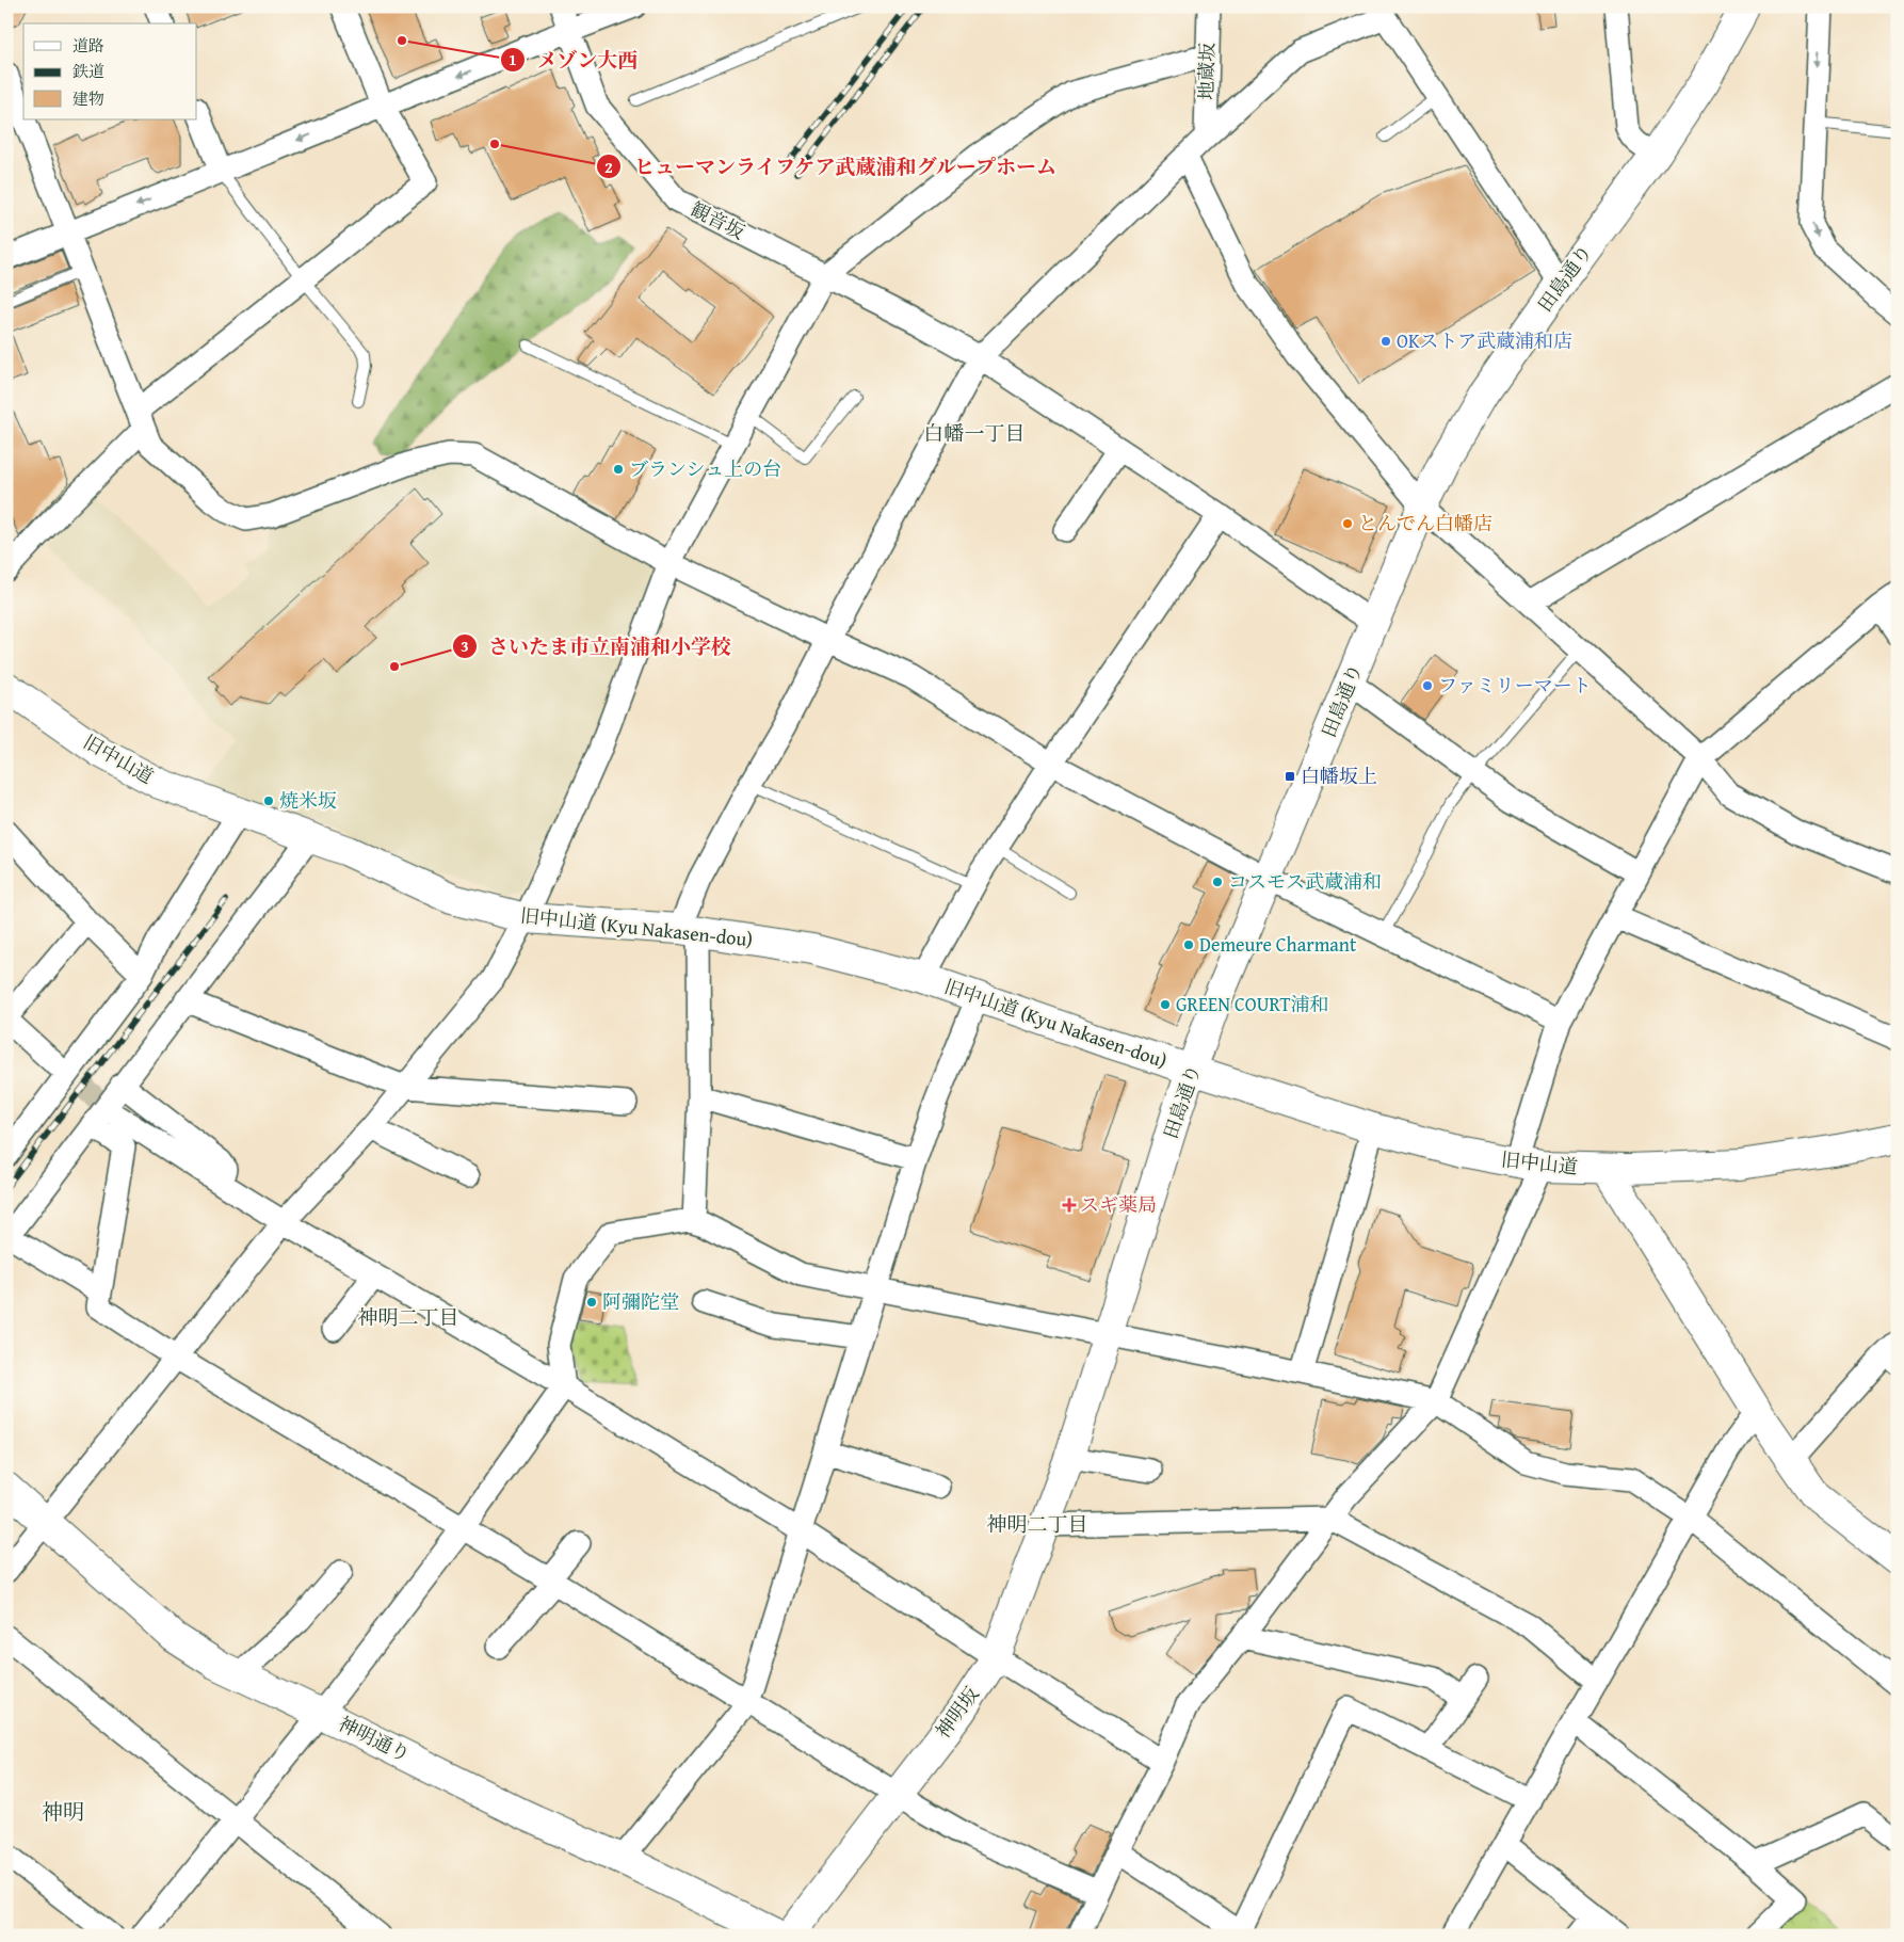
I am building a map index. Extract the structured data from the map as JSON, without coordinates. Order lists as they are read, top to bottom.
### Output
{
  "streets": {
    "street": [
      "地蔵坂",
      "観音坂",
      "田島通り",
      "旧中山道",
      "旧中山道 (Kyu Nakasen-dou)",
      "神明坂",
      "神明通り"
    ]
  },
  "crossings": [
    ["観音坂", "田島通り"],
    ["田島通り", "旧中山道"],
    ["田島通り", "旧中山道 (Kyu Nakasen-dou)"],
    ["田島通り", "神明坂"],
    ["旧中山道", "旧中山道 (Kyu Nakasen-dou)"]
  ],
  "districts": [
    "白幡一丁目",
    "神明二丁目",
    "神明二丁目",
    "神明"
  ],
  "places": {
    "other": [
      "メゾン大西",
      "ヒューマンライフケア武蔵浦和グループホーム",
      "OKストア武蔵浦和店",
      "ブランシュ上の台",
      "とんでん白幡店",
      "さいたま市立南浦和小学校",
      "ファミリーマート",
      "焼米坂",
      "コスモス武蔵浦和",
      "Demeure Charmant",
      "GREEN COURT浦和",
      "阿彌陀堂"
    ],
    "transit": ["白幡坂上"],
    "health": ["スギ薬局"]
  },
  "legend": ["道路", "鉄道", "建物"]
}
